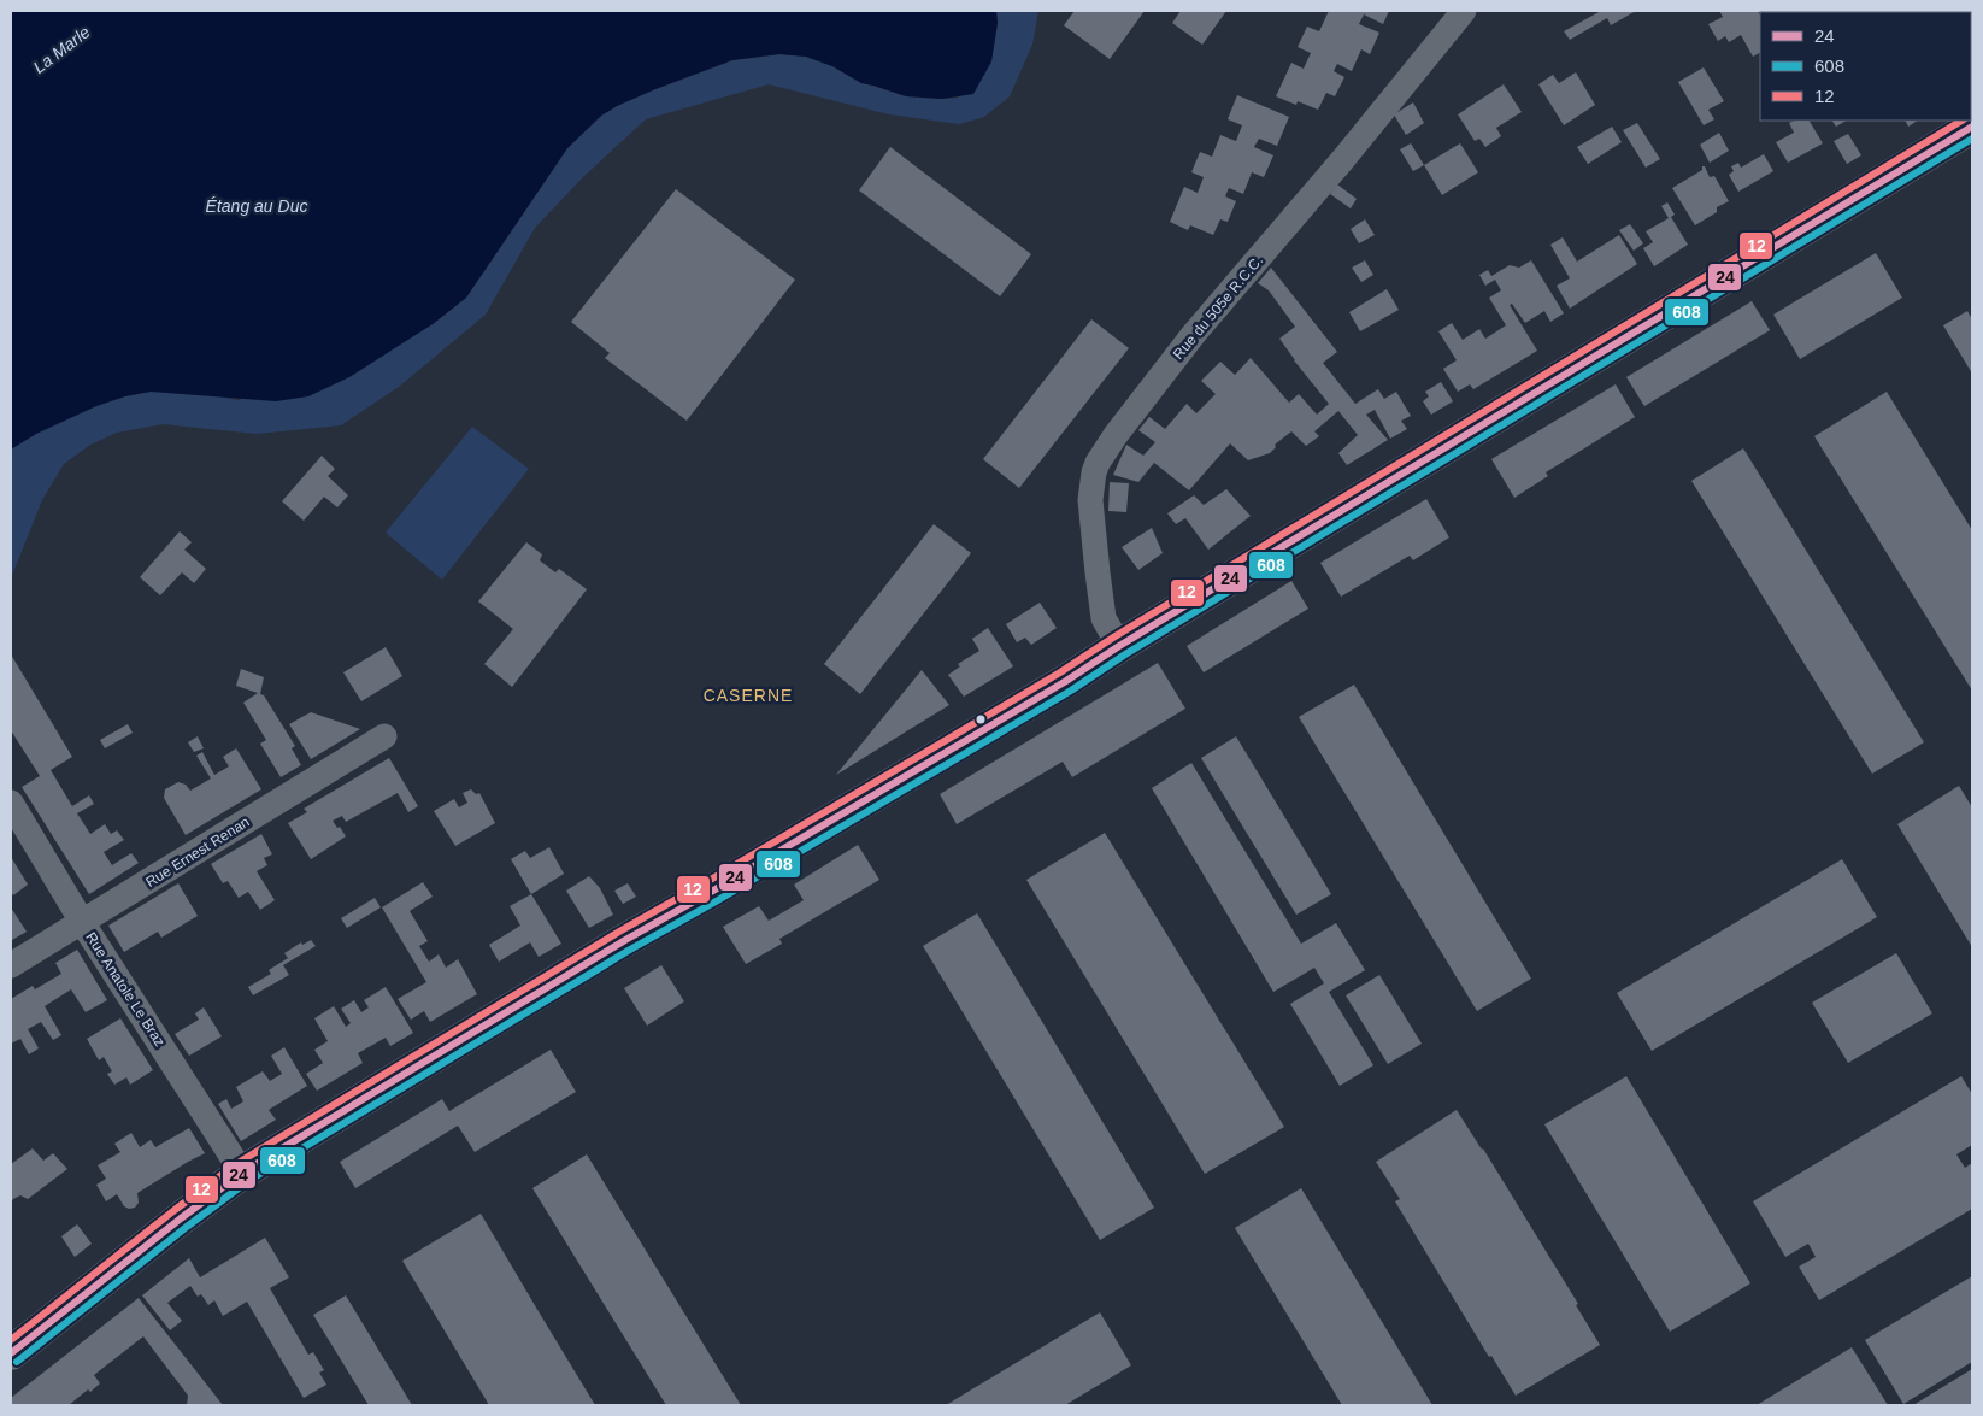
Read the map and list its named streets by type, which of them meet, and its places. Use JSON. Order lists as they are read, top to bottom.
{
  "streets": {
    "street": ["Rue du 505e R.C.C.", "Rue Ernest Renan", "Rue Anatole Le Braz"]
  },
  "crossings": [
    ["Rue Ernest Renan", "Rue Anatole Le Braz"]
  ],
  "districts": ["CASERNE"],
  "water": ["La Marle", "Étang au Duc"],
  "lines": ["transit line 12", "transit line 24", "transit line 608"],
  "legend": ["24", "608", "12"]
}
